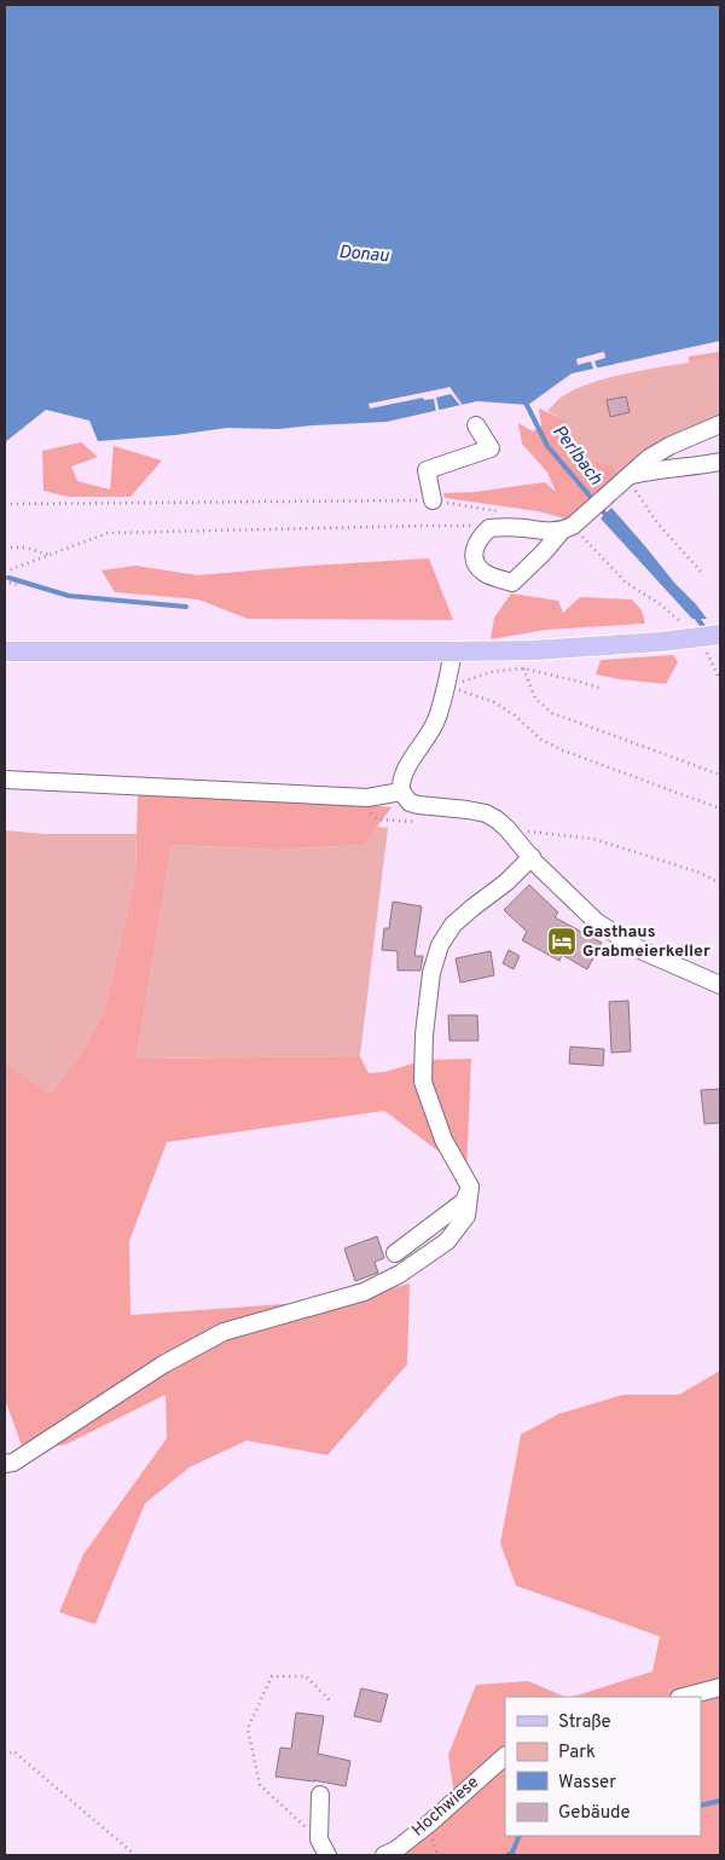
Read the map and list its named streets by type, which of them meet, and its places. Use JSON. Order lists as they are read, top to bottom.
{
  "streets": {
    "street": ["Hochwiese"]
  },
  "water": ["Donau", "Perlbach"],
  "places": {
    "hotel": ["Gasthaus Grabmeierkeller"]
  },
  "legend": [
    "Straße",
    "Park",
    "Wasser",
    "Gebäude"
  ]
}
